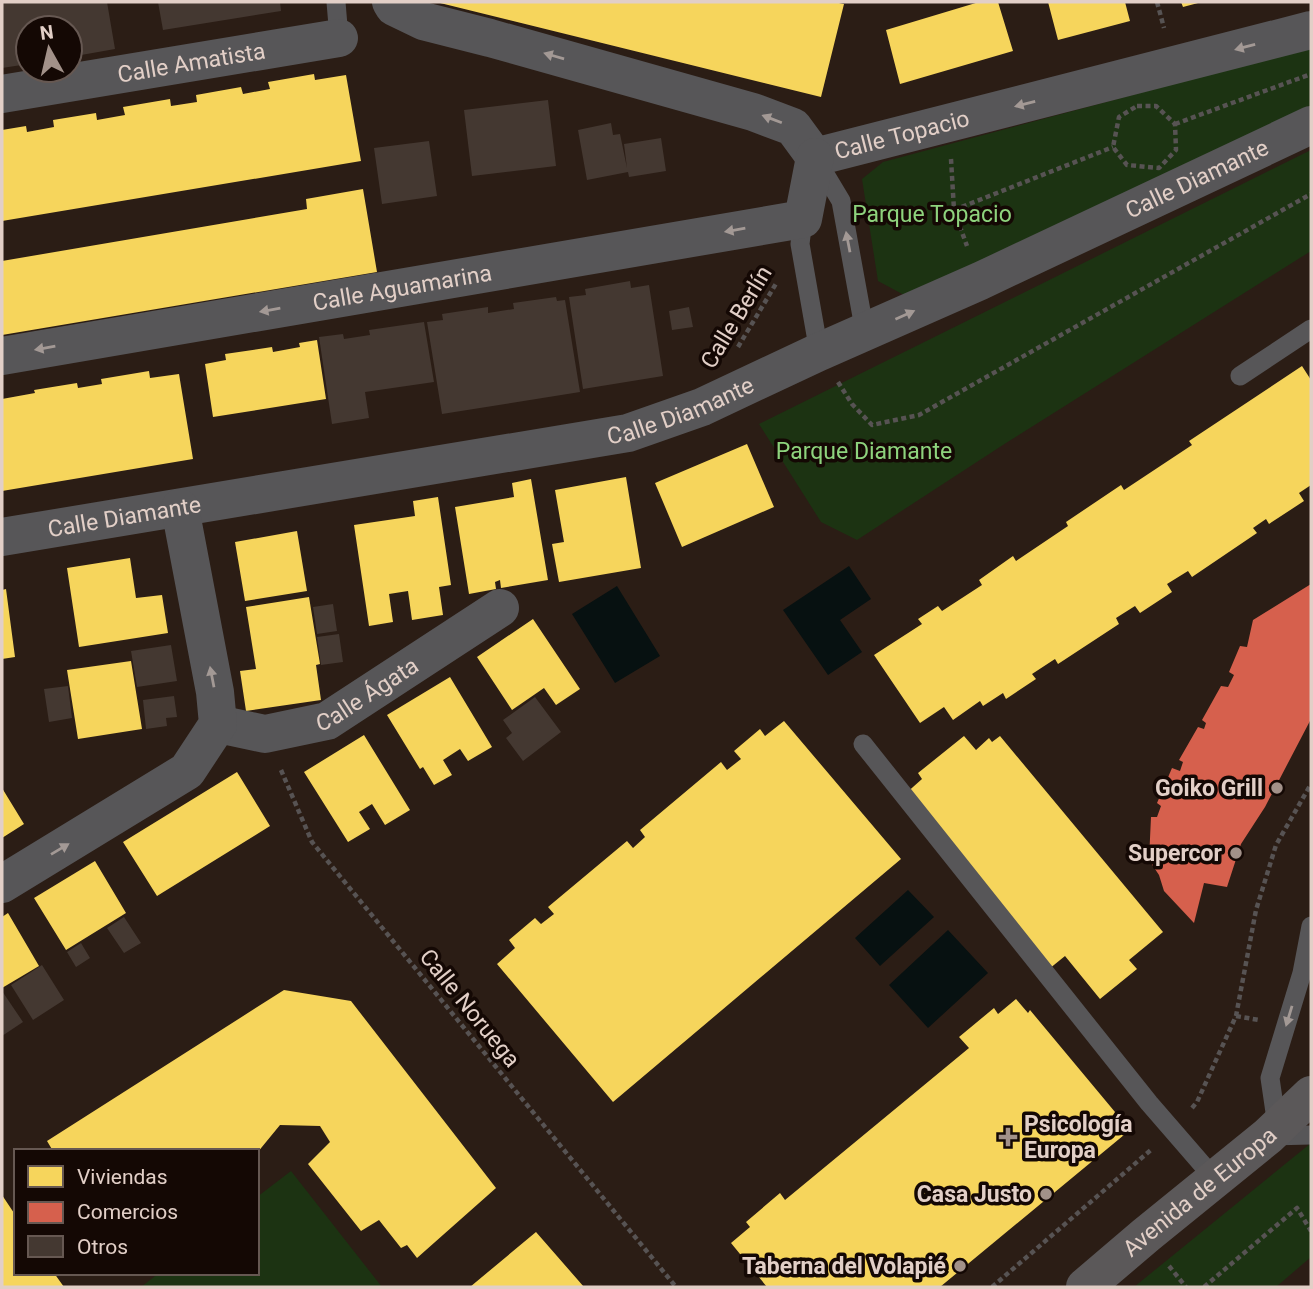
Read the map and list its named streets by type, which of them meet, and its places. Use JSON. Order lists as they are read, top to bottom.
{
  "streets": {
    "street": [
      "Calle Amatista",
      "Calle Topacio",
      "Calle Diamante",
      "Calle Aguamarina",
      "Calle Ágata",
      "Avenida de Europa"
    ],
    "path": ["Calle Berlín", "Calle Noruega"]
  },
  "crossings": [
    ["Calle Aguamarina", "Calle Berlín"],
    ["Calle Ágata", "Calle Noruega"]
  ],
  "one_way": ["Calle Topacio", "Calle Aguamarina"],
  "parks": ["Parque Topacio", "Parque Diamante"],
  "places": {
    "other": [
      "Goiko Grill",
      "Supercor",
      "Casa Justo",
      "Taberna del Volapié"
    ],
    "health": ["Psicología Europa"]
  },
  "legend": ["Viviendas", "Comercios", "Otros"],
  "north": "top"
}
